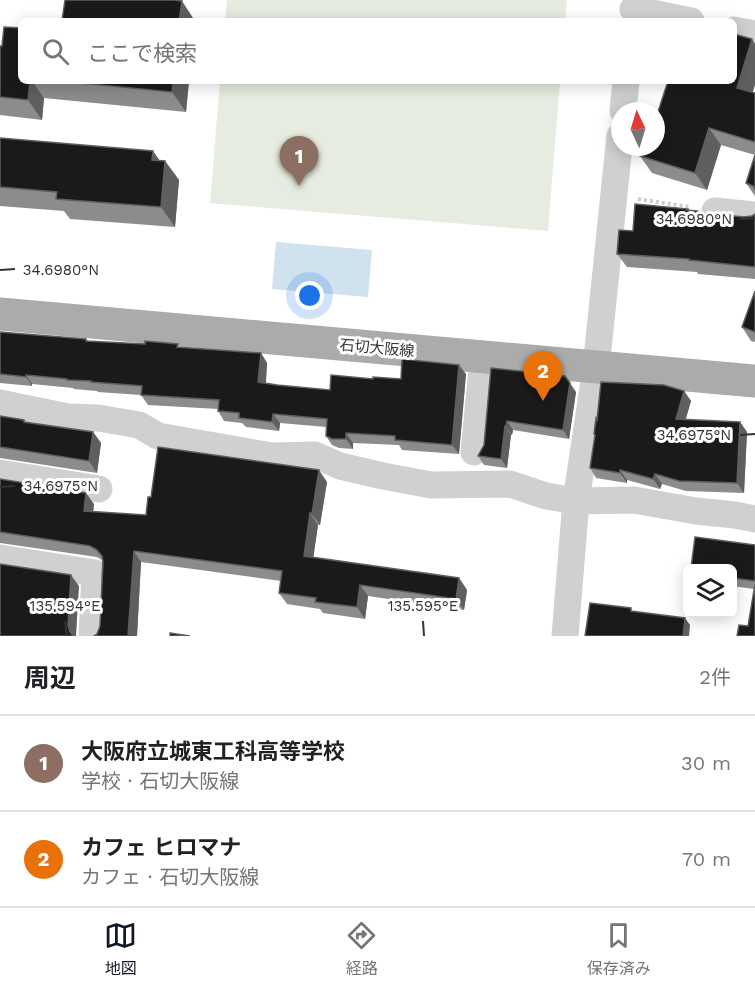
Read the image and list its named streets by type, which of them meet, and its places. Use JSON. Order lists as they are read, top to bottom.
{
  "streets": {
    "main road": ["石切大阪線"]
  },
  "north": "top",
  "page": {
    "search": "ここで検索",
    "pins": ["1", "2"],
    "heading": ["周辺", "2件"],
    "list": [
      {
        "mark": "1",
        "name": "大阪府立城東工科高等学校",
        "note": "学校 · 石切大阪線",
        "value": "30 m"
      },
      {
        "mark": "2",
        "name": "カフェ ヒロマナ",
        "note": "カフェ · 石切大阪線",
        "value": "70 m"
      }
    ],
    "nav": ["地図", "経路", "保存済み"]
  },
  "coordinates": [
    "34.6980°N",
    "34.6975°N",
    "135.594°E",
    "135.595°E"
  ]
}
